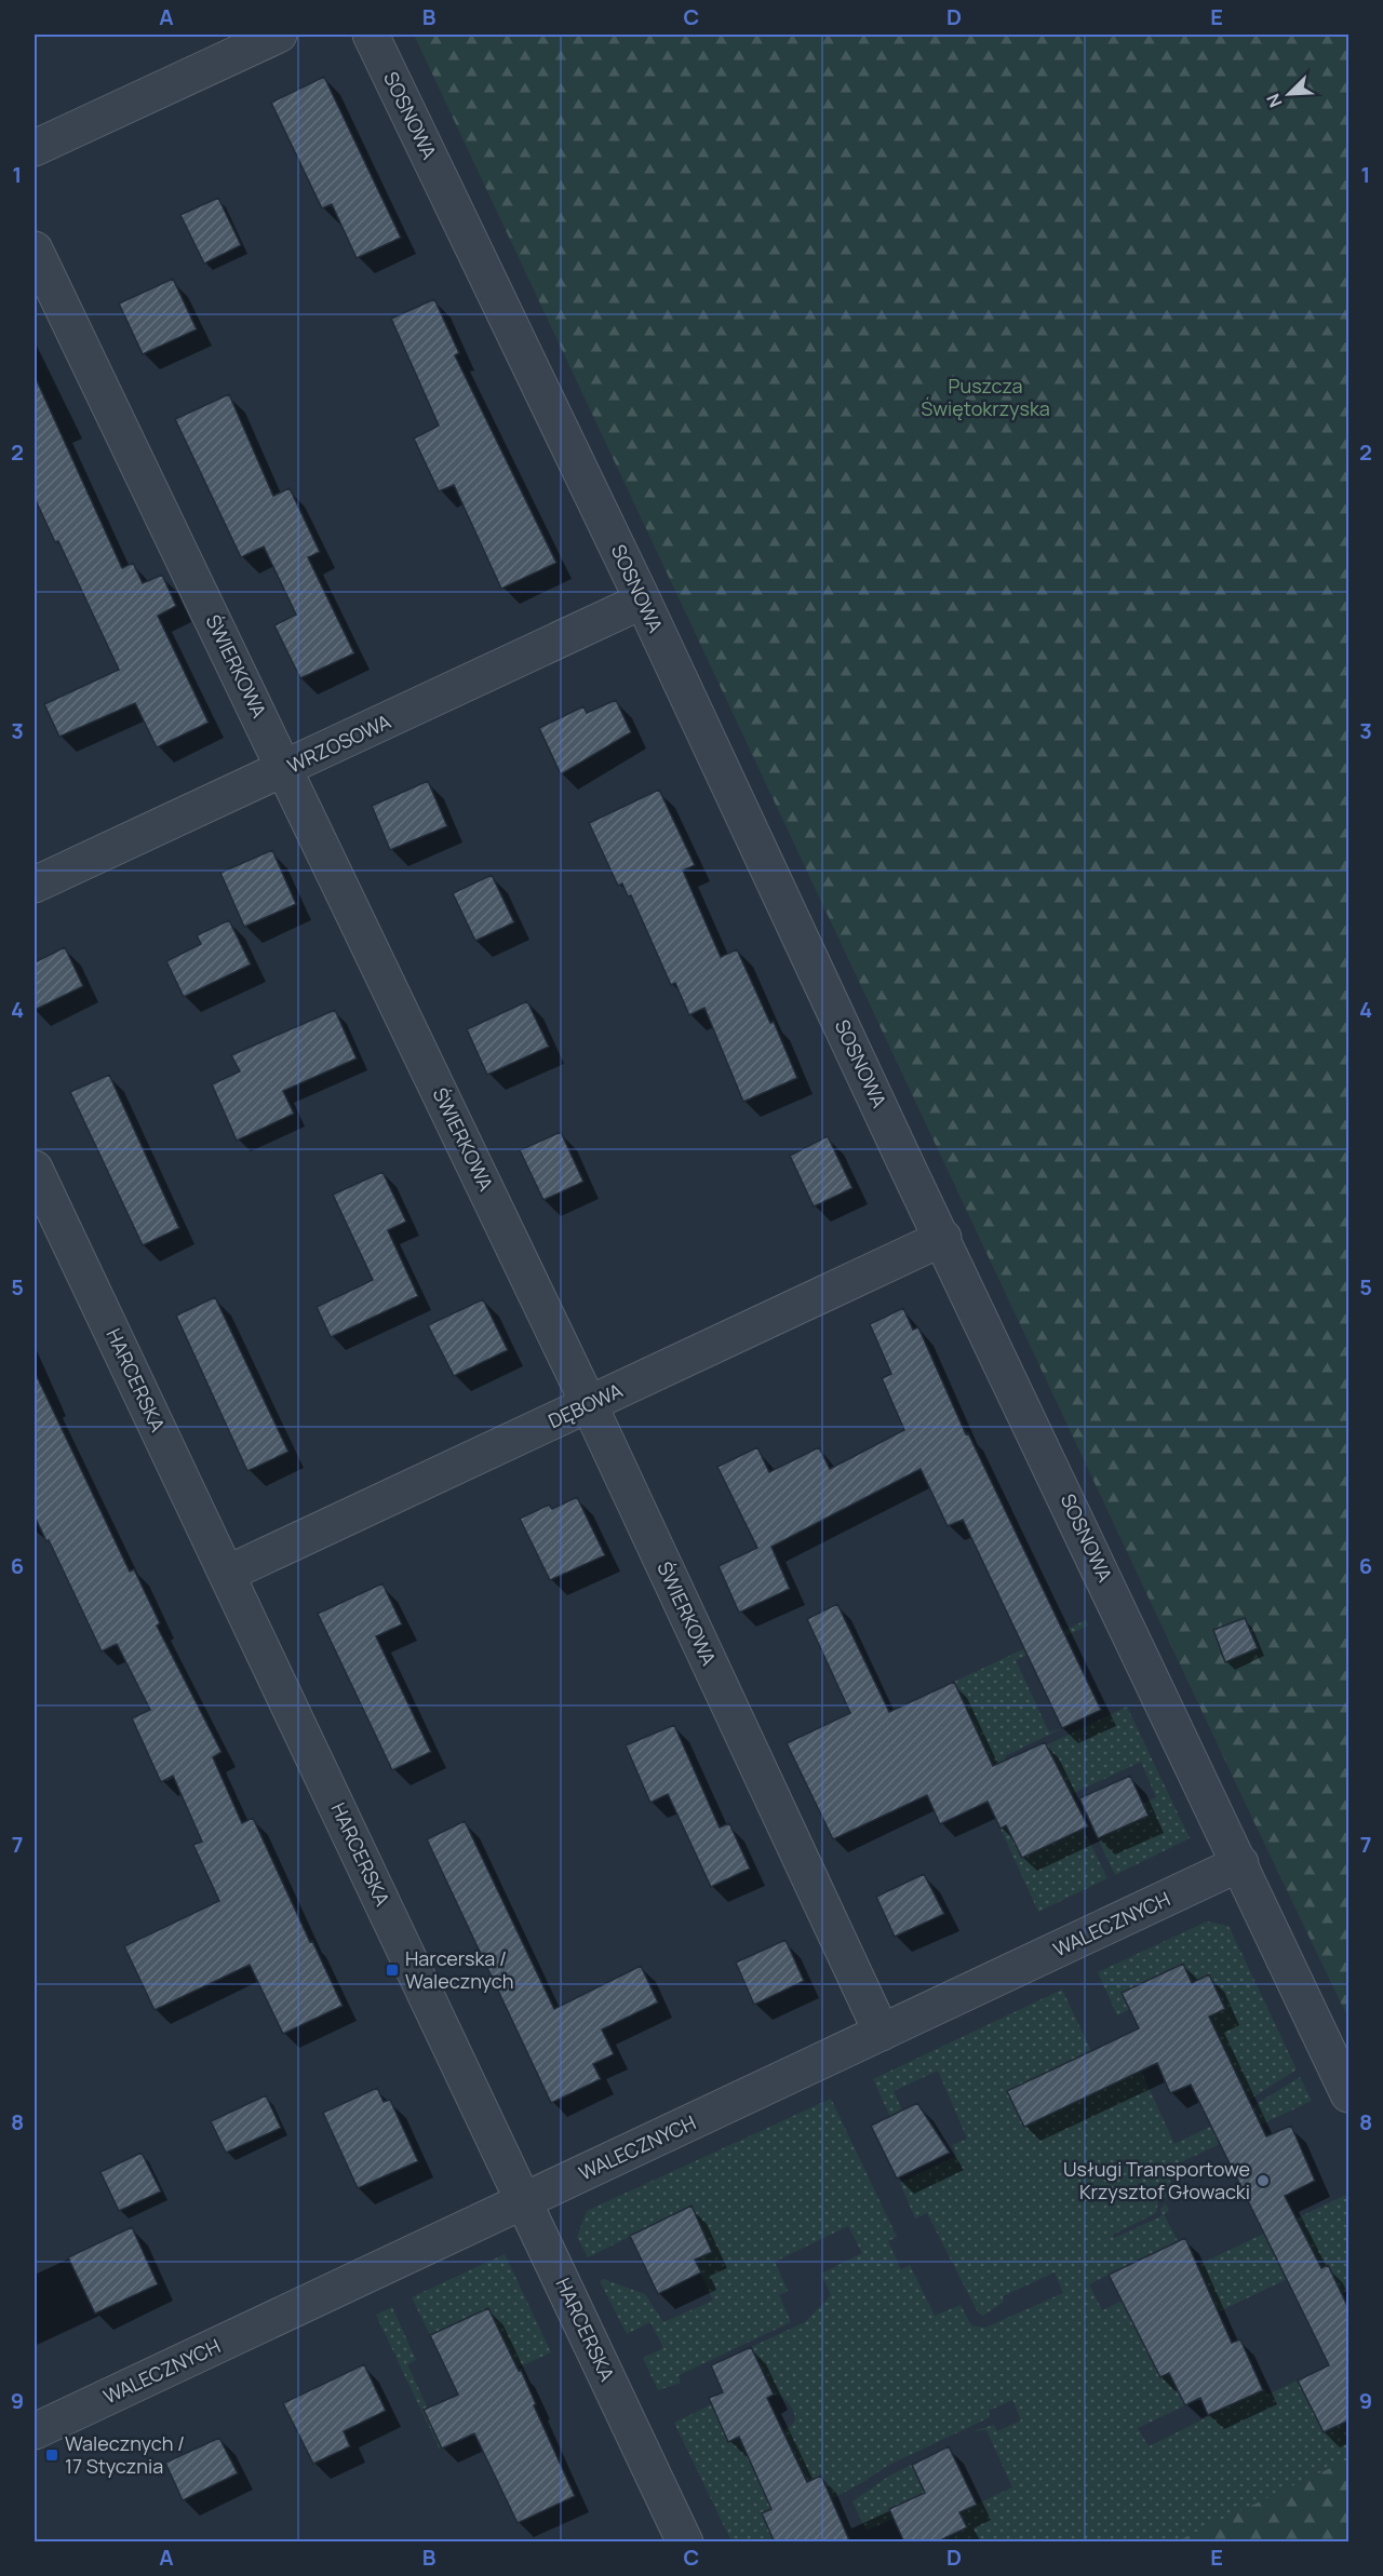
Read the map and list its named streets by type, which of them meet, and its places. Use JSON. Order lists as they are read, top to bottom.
{
  "streets": {
    "street": [
      "SOSNOWA",
      "ŚWIERKOWA",
      "WRZOSOWA",
      "HARCERSKA",
      "DĘBOWA",
      "WALECZNYCH"
    ]
  },
  "crossings": [
    ["SOSNOWA", "WRZOSOWA"],
    ["SOSNOWA", "DĘBOWA"],
    ["SOSNOWA", "WALECZNYCH"],
    ["ŚWIERKOWA", "WRZOSOWA"],
    ["ŚWIERKOWA", "DĘBOWA"],
    ["ŚWIERKOWA", "WALECZNYCH"],
    ["HARCERSKA", "DĘBOWA"],
    ["HARCERSKA", "WALECZNYCH"]
  ],
  "parks": ["Puszcza Świętokrzyska"],
  "places": {
    "transit": ["Harcerska / Walecznych", "Walecznych / 17 Stycznia"],
    "other": ["Usługi Transportowe Krzysztof Głowacki"]
  },
  "north": "bottom left",
  "grid": {
    "columns": [
      "A",
      "B",
      "C",
      "D",
      "E"
    ],
    "rows": [
      "1",
      "2",
      "3",
      "4",
      "5",
      "6",
      "7",
      "8",
      "9"
    ]
  }
}
